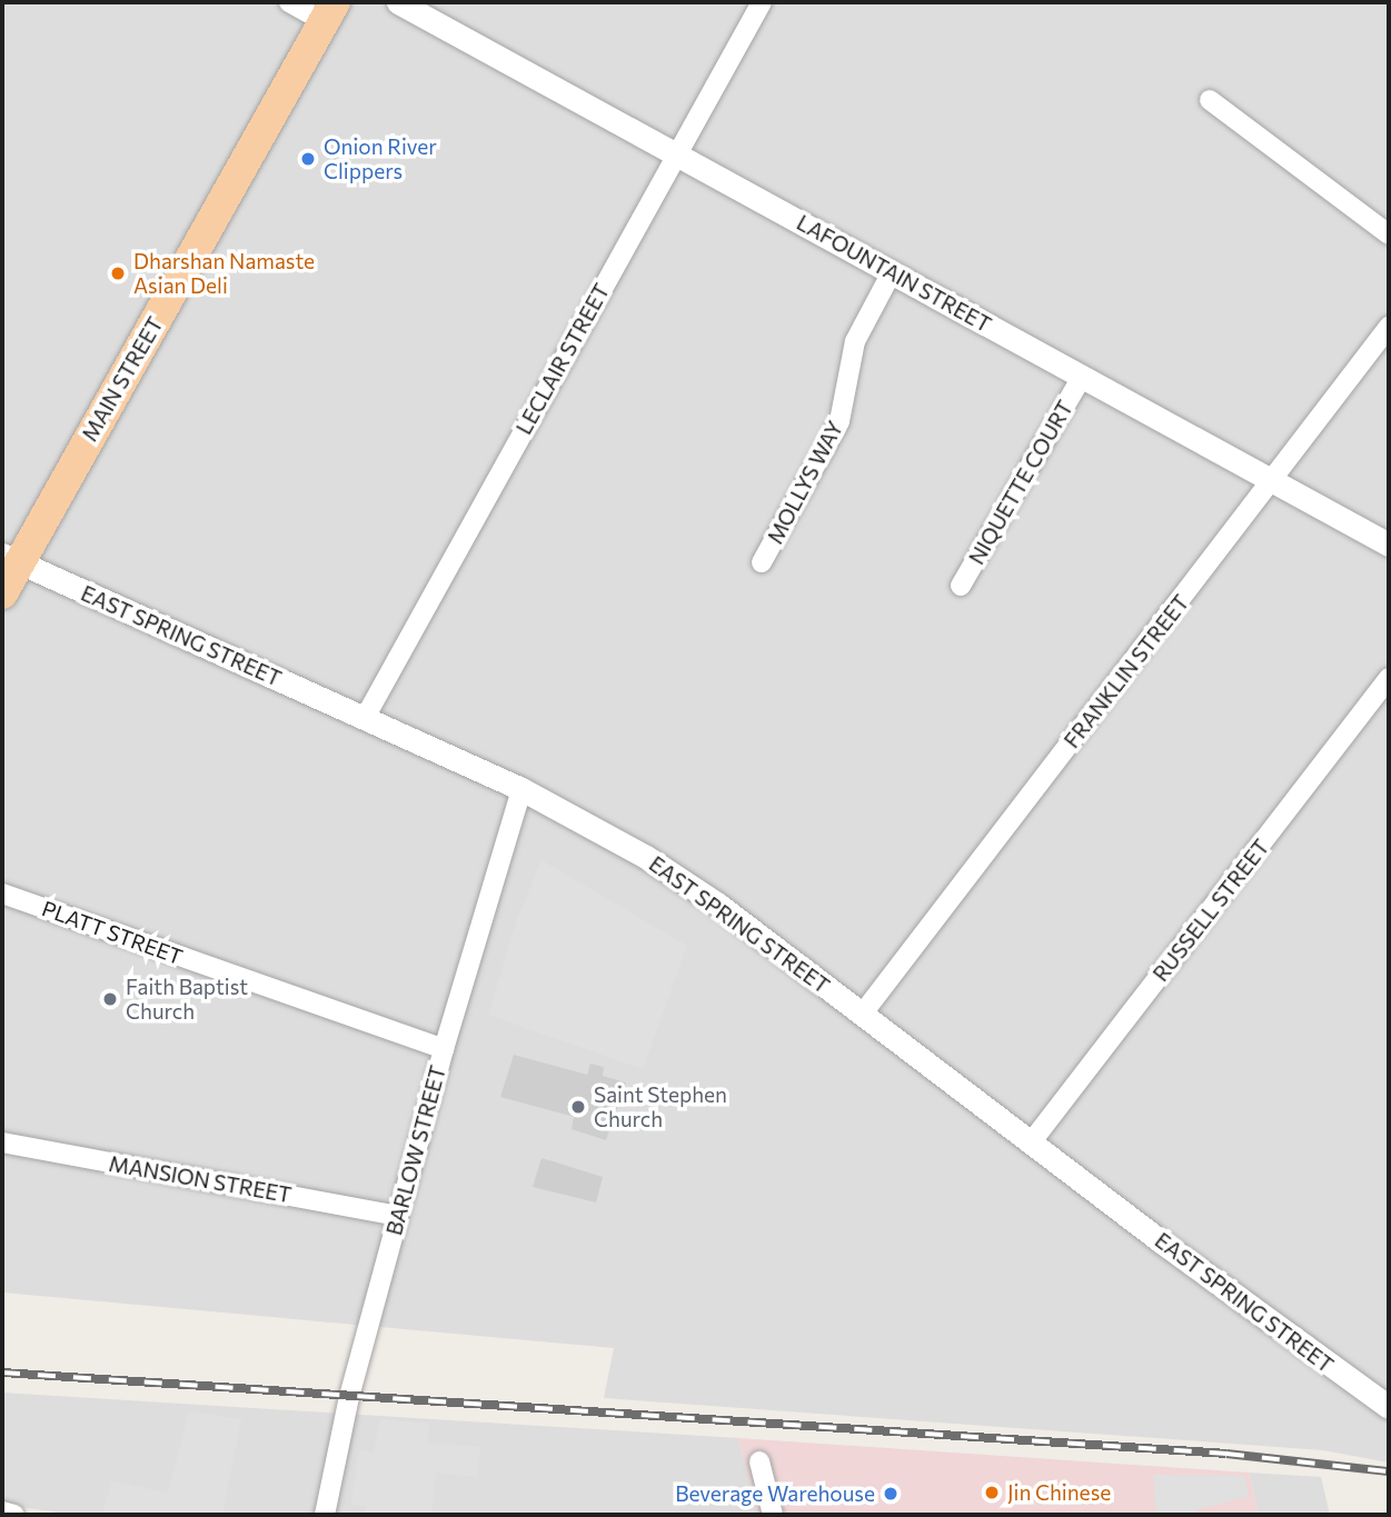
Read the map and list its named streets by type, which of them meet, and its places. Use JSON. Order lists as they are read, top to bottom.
{
  "streets": {
    "main road": ["MAIN STREET"],
    "street": [
      "LAFOUNTAIN STREET",
      "LECLAIR STREET",
      "MOLLYS WAY",
      "NIQUETTE COURT",
      "EAST SPRING STREET",
      "FRANKLIN STREET",
      "RUSSELL STREET",
      "PLATT STREET",
      "BARLOW STREET",
      "MANSION STREET"
    ]
  },
  "crossings": [
    ["LAFOUNTAIN STREET", "LECLAIR STREET"],
    ["LAFOUNTAIN STREET", "MOLLYS WAY"],
    ["LAFOUNTAIN STREET", "NIQUETTE COURT"],
    ["LAFOUNTAIN STREET", "FRANKLIN STREET"],
    ["LECLAIR STREET", "EAST SPRING STREET"],
    ["MAIN STREET", "EAST SPRING STREET"],
    ["EAST SPRING STREET", "FRANKLIN STREET"],
    ["EAST SPRING STREET", "RUSSELL STREET"],
    ["EAST SPRING STREET", "BARLOW STREET"],
    ["PLATT STREET", "BARLOW STREET"],
    ["BARLOW STREET", "MANSION STREET"]
  ],
  "places": [
    "Onion River Clippers",
    "Dharshan Namaste Asian Deli",
    "Faith Baptist Church",
    "Saint Stephen Church",
    "Jin Chinese",
    "Beverage Warehouse"
  ]
}
